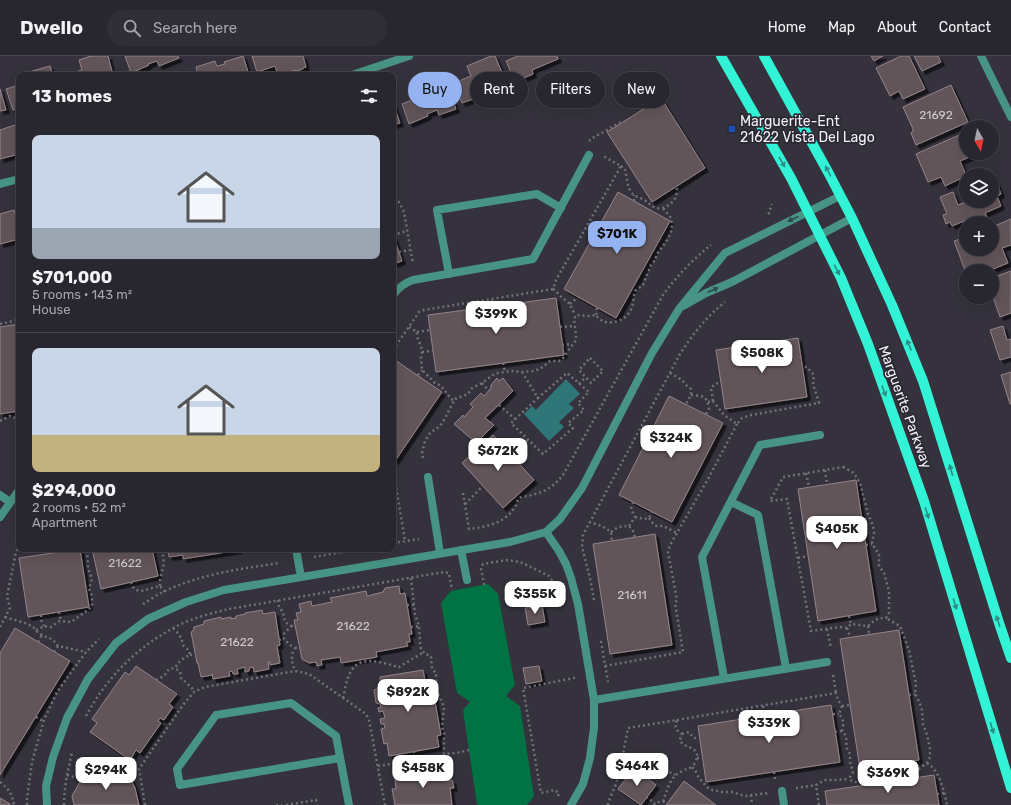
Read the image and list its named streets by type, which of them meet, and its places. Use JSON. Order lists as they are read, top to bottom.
{
  "streets": {
    "main road": ["Marguerite Parkway"]
  },
  "places": {
    "transit": ["Marguerite-Ent 21622 Vista Del Lago"]
  },
  "house_numbers": [
    "21692",
    "21622",
    "21611",
    "21622",
    "21622"
  ],
  "north": "bottom",
  "page": {
    "header": "Dwello",
    "search": "Search here",
    "nav": [
      "Home",
      "Map",
      "About",
      "Contact"
    ],
    "chip": [
      "Buy",
      "Rent",
      "Filters",
      "New"
    ],
    "heading": "13 homes",
    "map_buttons": ["+", "−"],
    "list": [
      {
        "name": "$701,000",
        "note": "5 rooms · 143 m² · House"
      },
      {
        "name": "$294,000",
        "note": "2 rooms · 52 m² · Apartment"
      }
    ],
    "price": [
      "$701K",
      "$399K",
      "$508K",
      "$324K",
      "$672K",
      "$405K",
      "$355K",
      "$892K",
      "$339K",
      "$464K",
      "$458K",
      "$294K",
      "$369K"
    ]
  }
}
